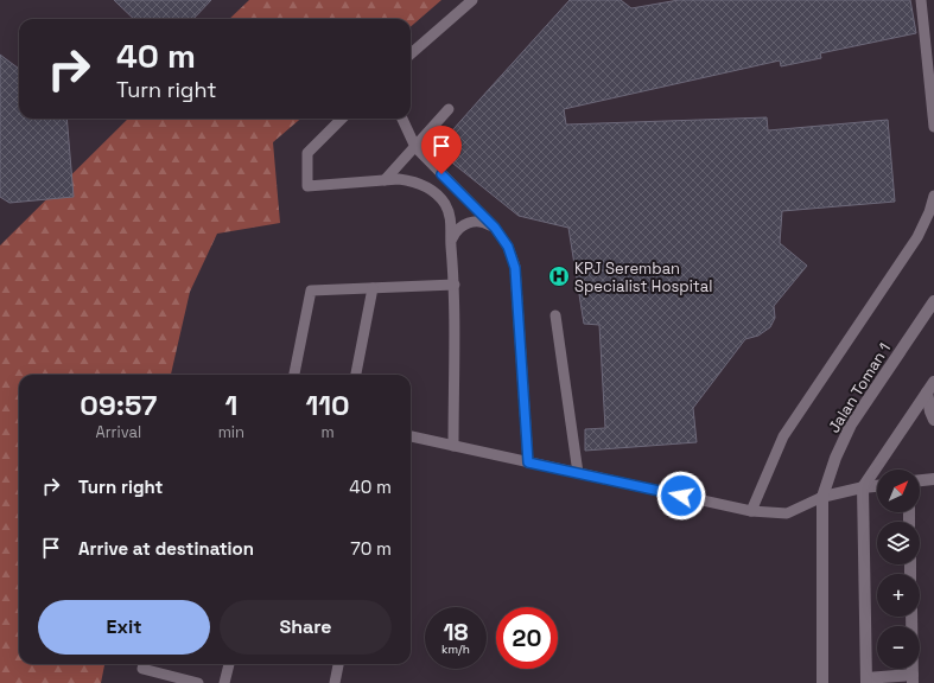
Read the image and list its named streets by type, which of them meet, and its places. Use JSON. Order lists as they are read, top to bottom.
{
  "streets": {
    "street": ["Jalan Toman 1"]
  },
  "places": {
    "hospital": ["KPJ Seremban Specialist Hospital"]
  },
  "north": "top right",
  "page": {
    "turn": ["40 m", "Turn right"],
    "eta": [
      "09:57",
      "Arrival",
      "1",
      "min",
      "110",
      "m"
    ],
    "list": [
      {
        "name": "Turn right",
        "value": "40 m"
      },
      {
        "name": "Arrive at destination",
        "value": "70 m"
      }
    ],
    "map_buttons": ["+", "−"],
    "buttons": ["Exit", "Share"],
    "speed": "18 km/h",
    "limit": "20"
  }
}
